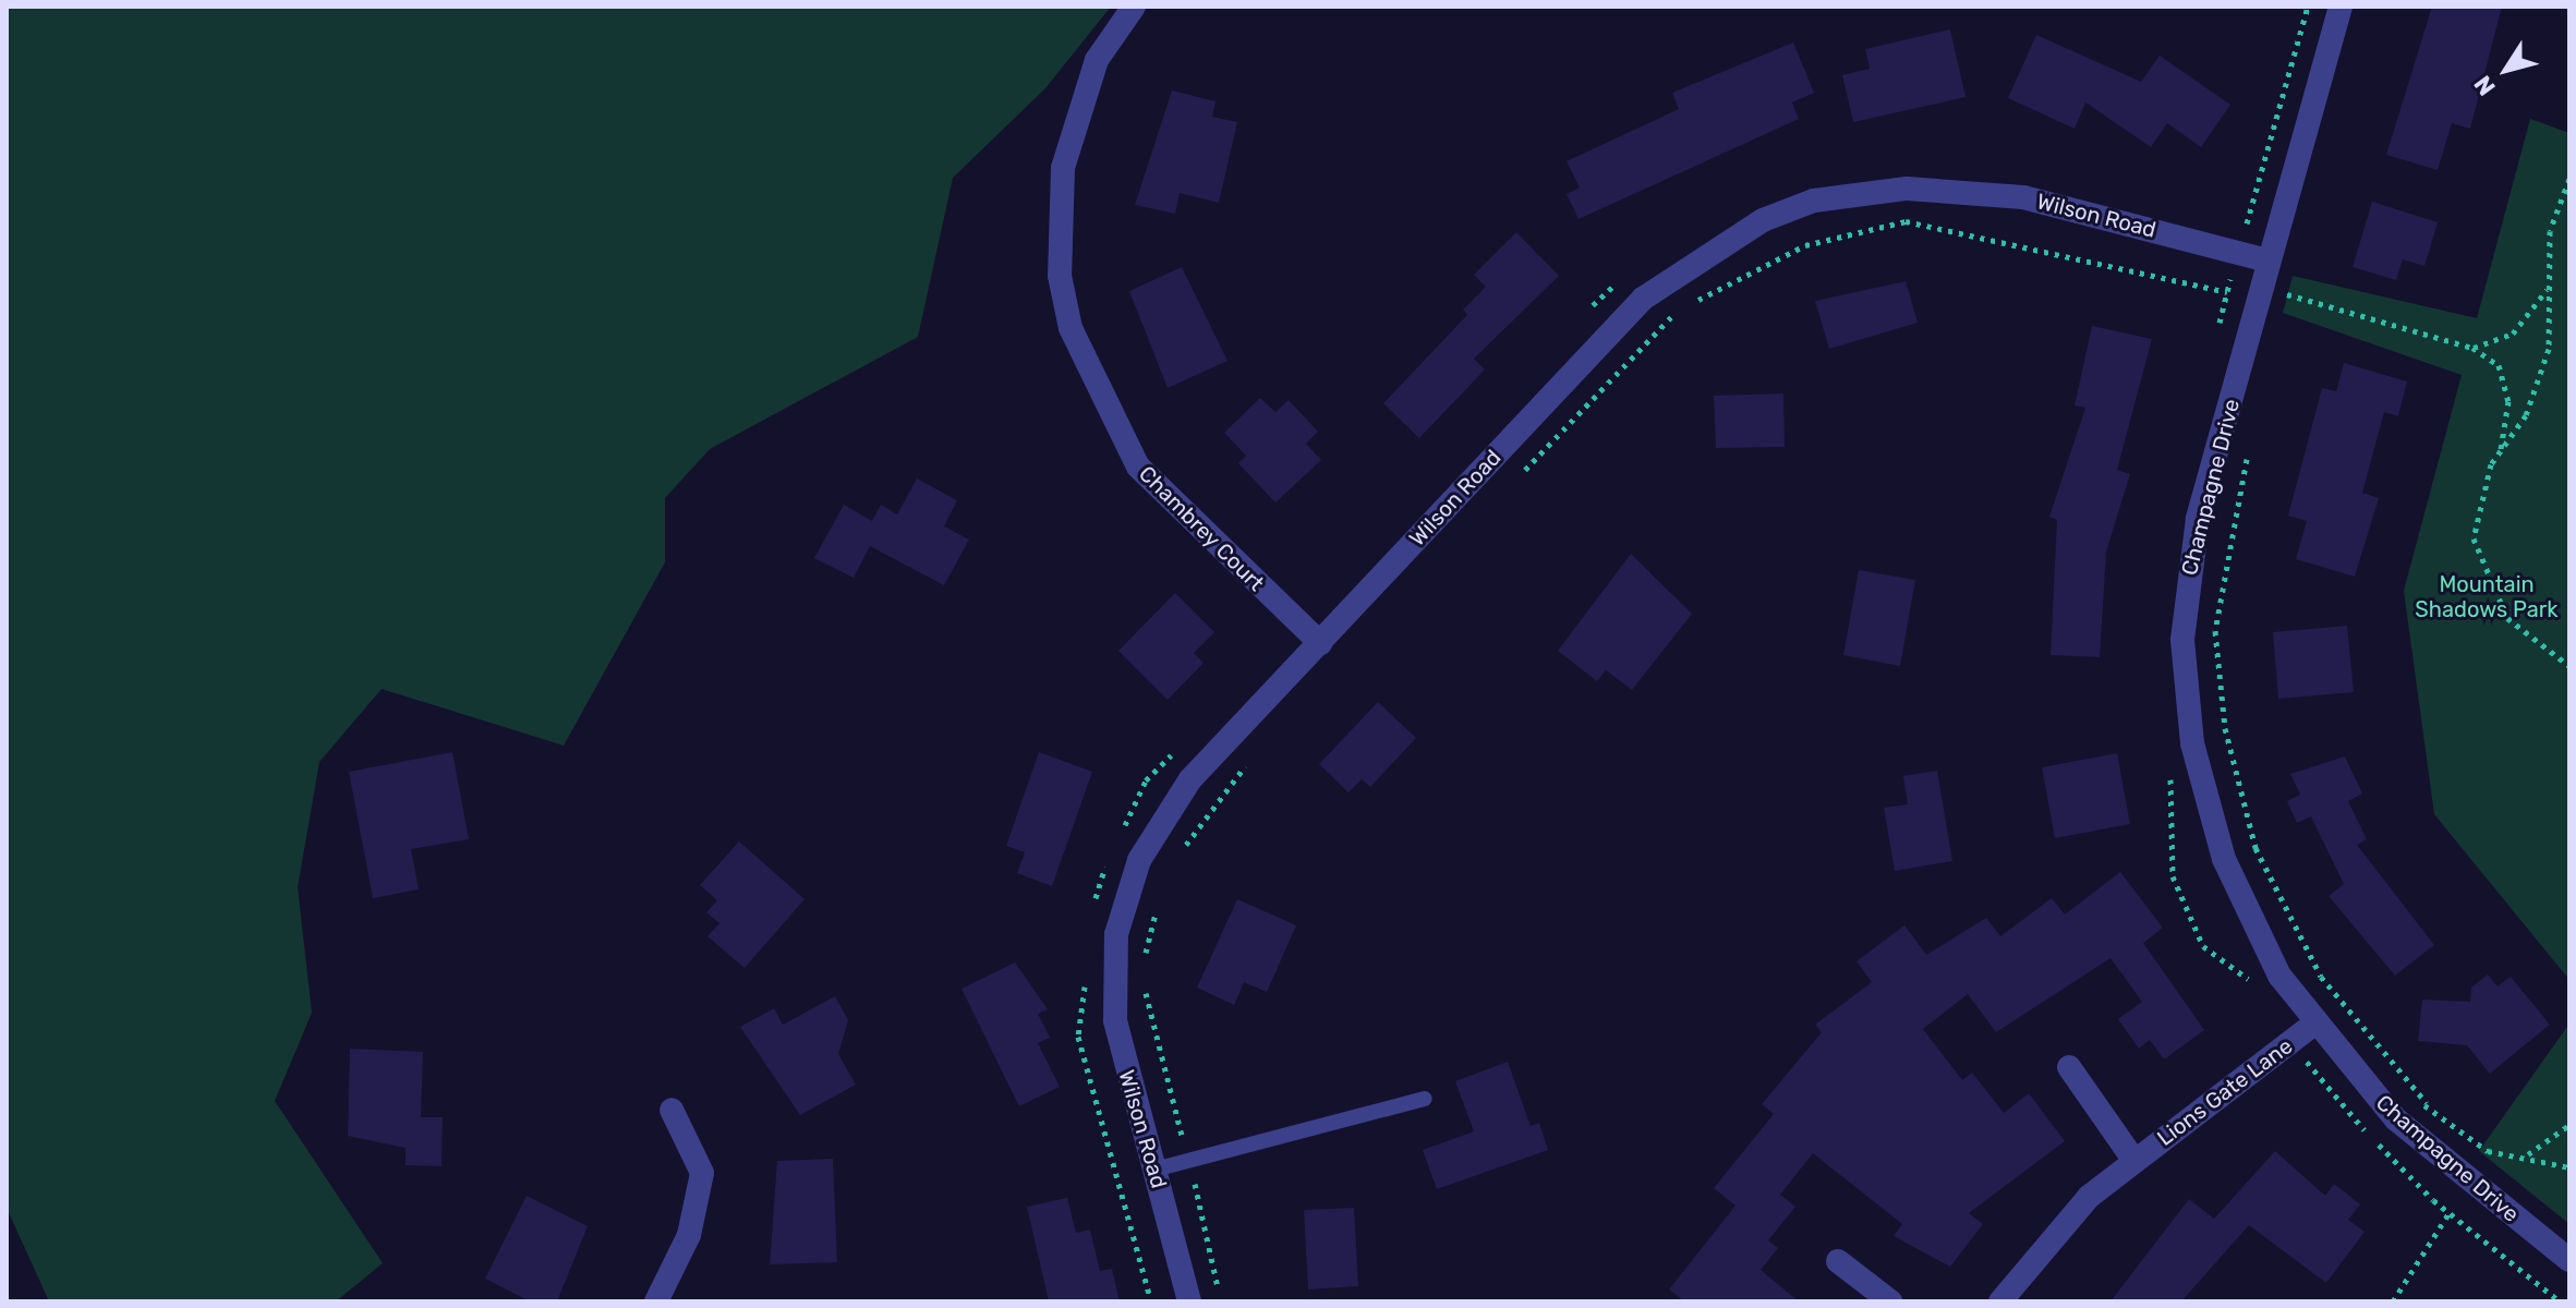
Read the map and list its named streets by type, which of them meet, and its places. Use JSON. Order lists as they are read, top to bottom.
{
  "streets": {
    "street": [
      "Wilson Road",
      "Champagne Drive",
      "Chambrey Court",
      "Lions Gate Lane"
    ]
  },
  "crossings": [
    ["Wilson Road", "Champagne Drive"],
    ["Wilson Road", "Chambrey Court"],
    ["Champagne Drive", "Lions Gate Lane"]
  ],
  "parks": ["Mountain Shadows Park"],
  "north": "bottom left"
}
